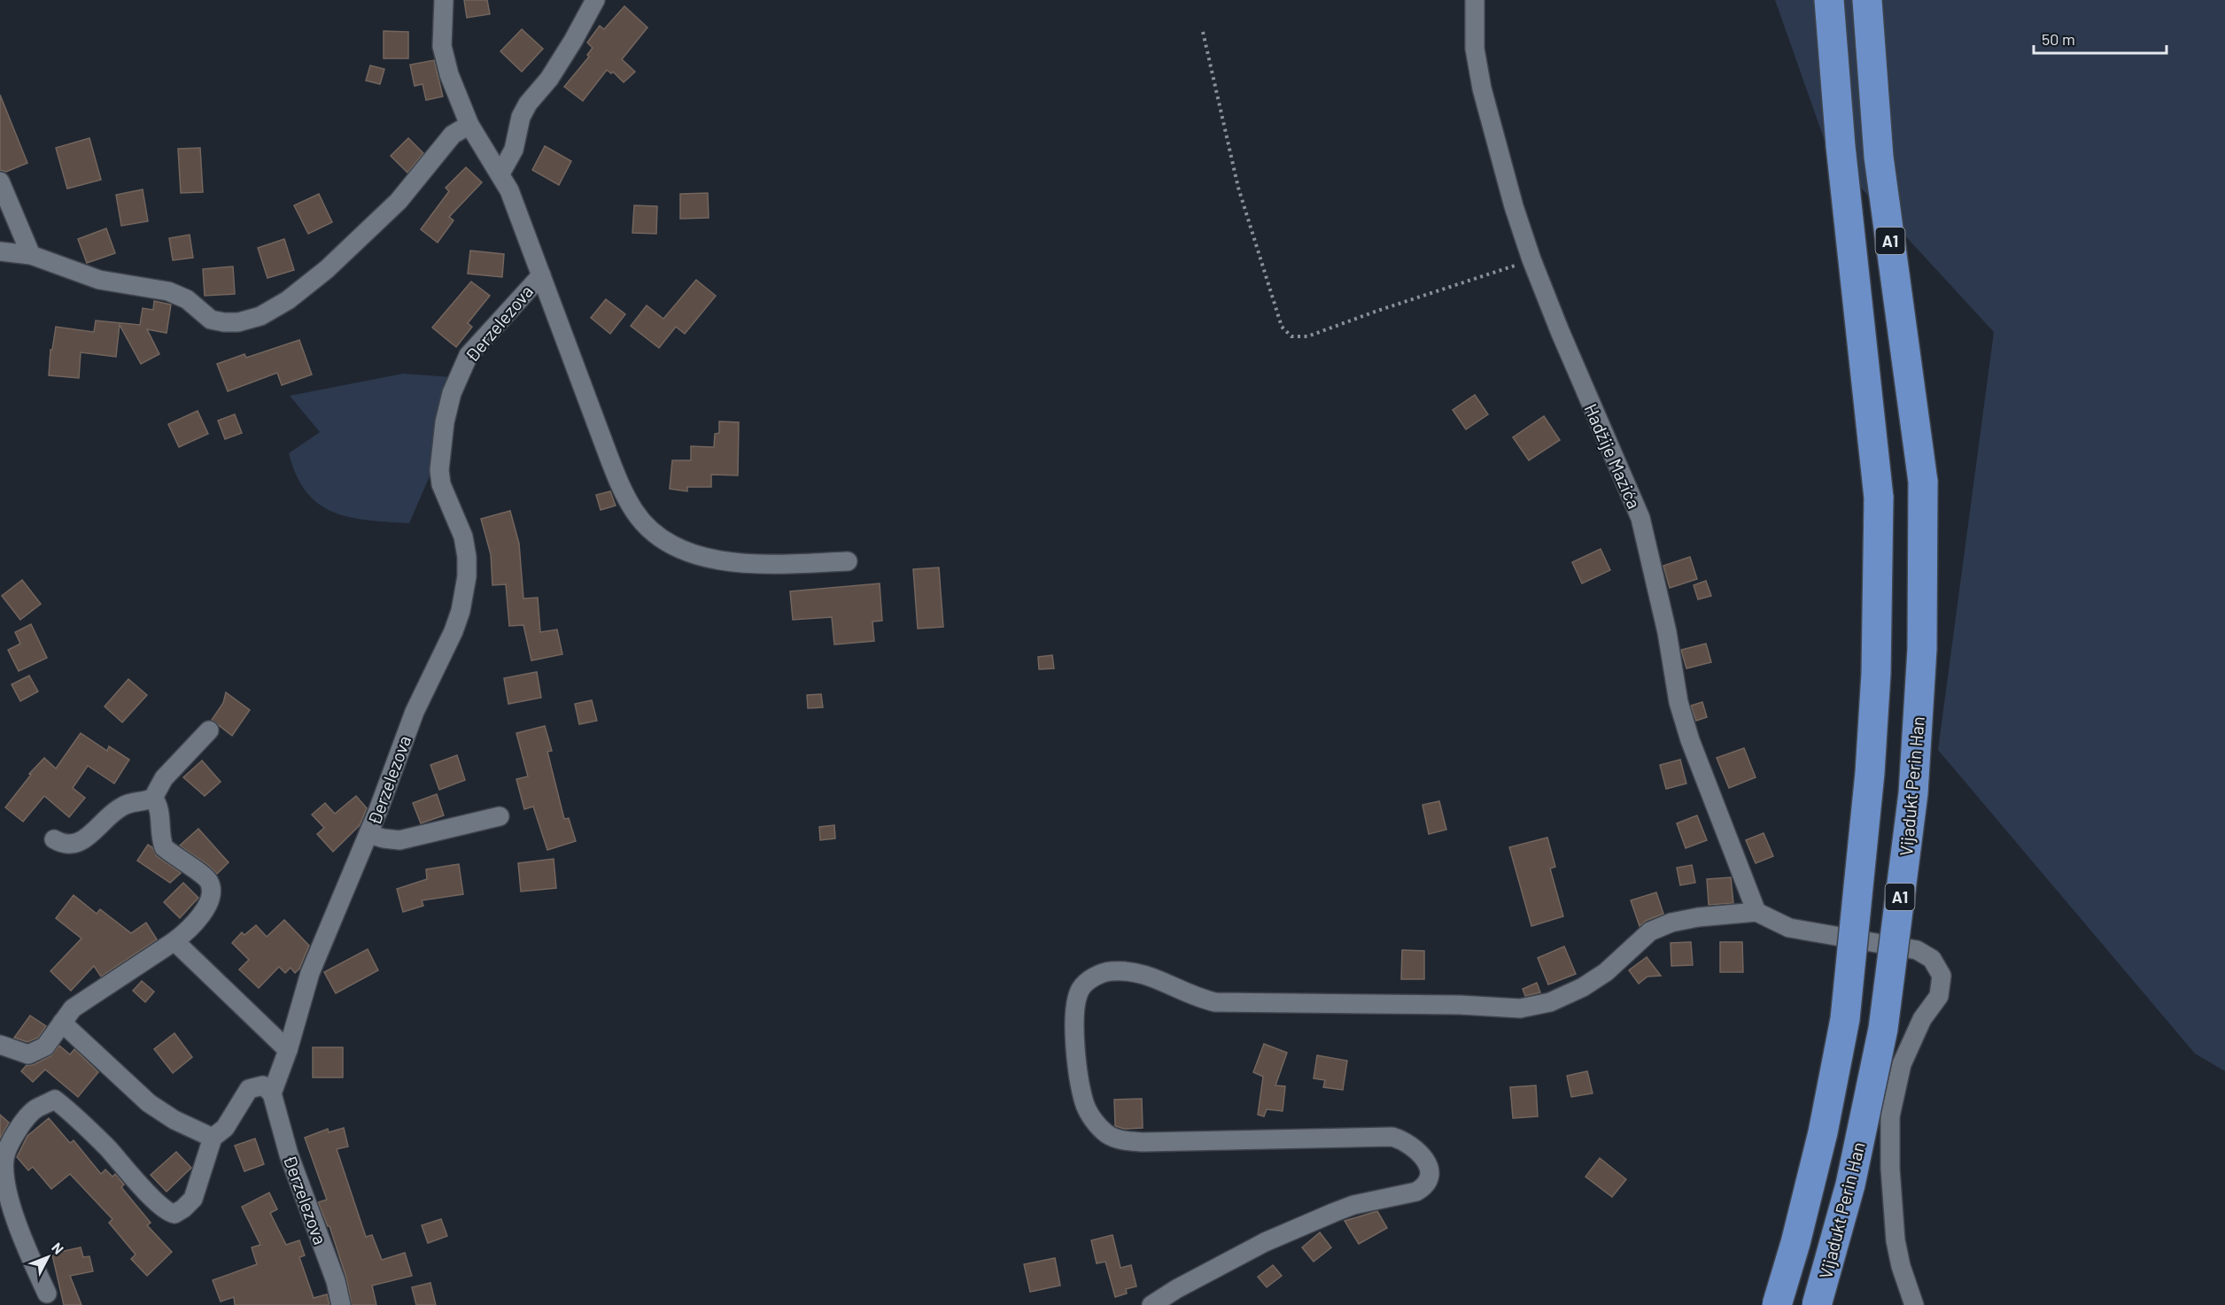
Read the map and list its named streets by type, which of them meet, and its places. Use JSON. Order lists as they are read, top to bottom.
{
  "streets": {
    "highway": ["A1", "Vijadukt Perin Han"],
    "street": ["Đerzelezova", "Hadžije Mazića"]
  },
  "scale_bar": "50 m",
  "north": "top right"
}
